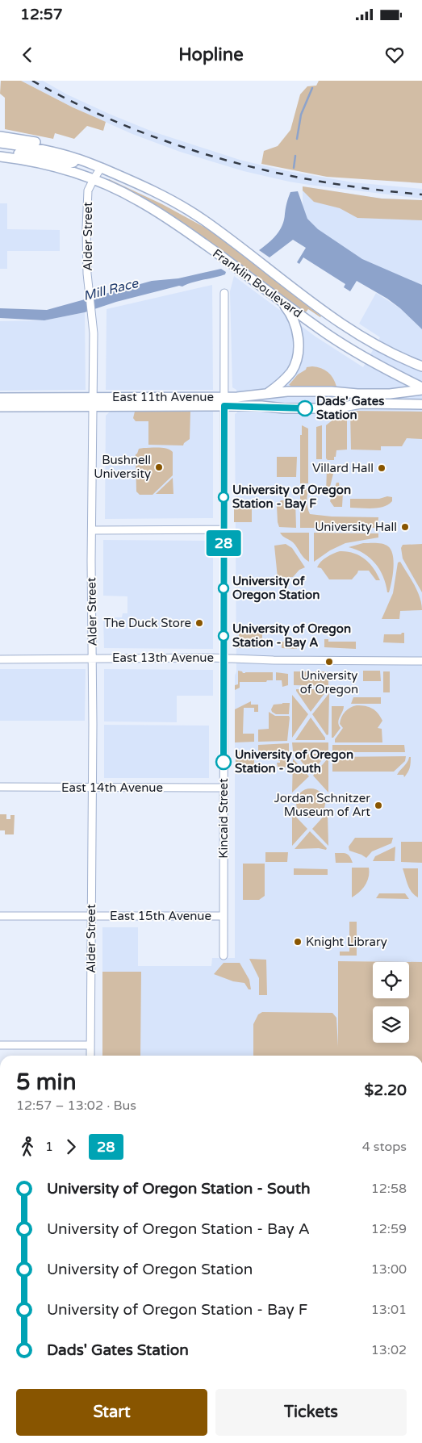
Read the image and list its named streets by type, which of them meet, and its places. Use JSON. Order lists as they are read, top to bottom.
{
  "streets": {
    "main road": ["Franklin Boulevard", "East 11th Avenue"],
    "street": [
      "Alder Street",
      "East 13th Avenue",
      "East 14th Avenue",
      "Kincaid Street",
      "East 15th Avenue"
    ]
  },
  "crossings": [
    ["Alder Street", "Franklin Boulevard"],
    ["Alder Street", "East 11th Avenue"],
    ["Alder Street", "East 13th Avenue"],
    ["Alder Street", "East 14th Avenue"],
    ["Alder Street", "East 15th Avenue"],
    ["Franklin Boulevard", "East 11th Avenue"],
    ["East 11th Avenue", "Kincaid Street"],
    ["East 13th Avenue", "Kincaid Street"],
    ["East 14th Avenue", "Kincaid Street"],
    ["Kincaid Street", "East 15th Avenue"]
  ],
  "water": ["Mill Race"],
  "places": [
    "Dads' Gates Station",
    "Bushnell University",
    "Villard Hall",
    "University of Oregon Station - Bay F",
    "University Hall",
    "University of Oregon Station",
    "The Duck Store",
    "University of Oregon Station - Bay A",
    "University of Oregon",
    "University of Oregon Station - South",
    "Jordan Schnitzer Museum of Art",
    "Knight Library"
  ],
  "lines": ["bus line 28"],
  "page": {
    "status": "12:57",
    "header": "Hopline",
    "on_map": "28",
    "heading": ["5 min", "12:57 – 13:02 · Bus", "$2.20"],
    "legs": ["1", "28", "4 stops"],
    "list": [
      {
        "name": "University of Oregon Station - South",
        "value": "12:58"
      },
      {
        "name": "University of Oregon Station - Bay A",
        "value": "12:59"
      },
      {
        "name": "University of Oregon Station",
        "value": "13:00"
      },
      {
        "name": "University of Oregon Station - Bay F",
        "value": "13:01"
      },
      {
        "name": "Dads' Gates Station",
        "value": "13:02"
      }
    ],
    "buttons": ["Start", "Tickets"]
  }
}
